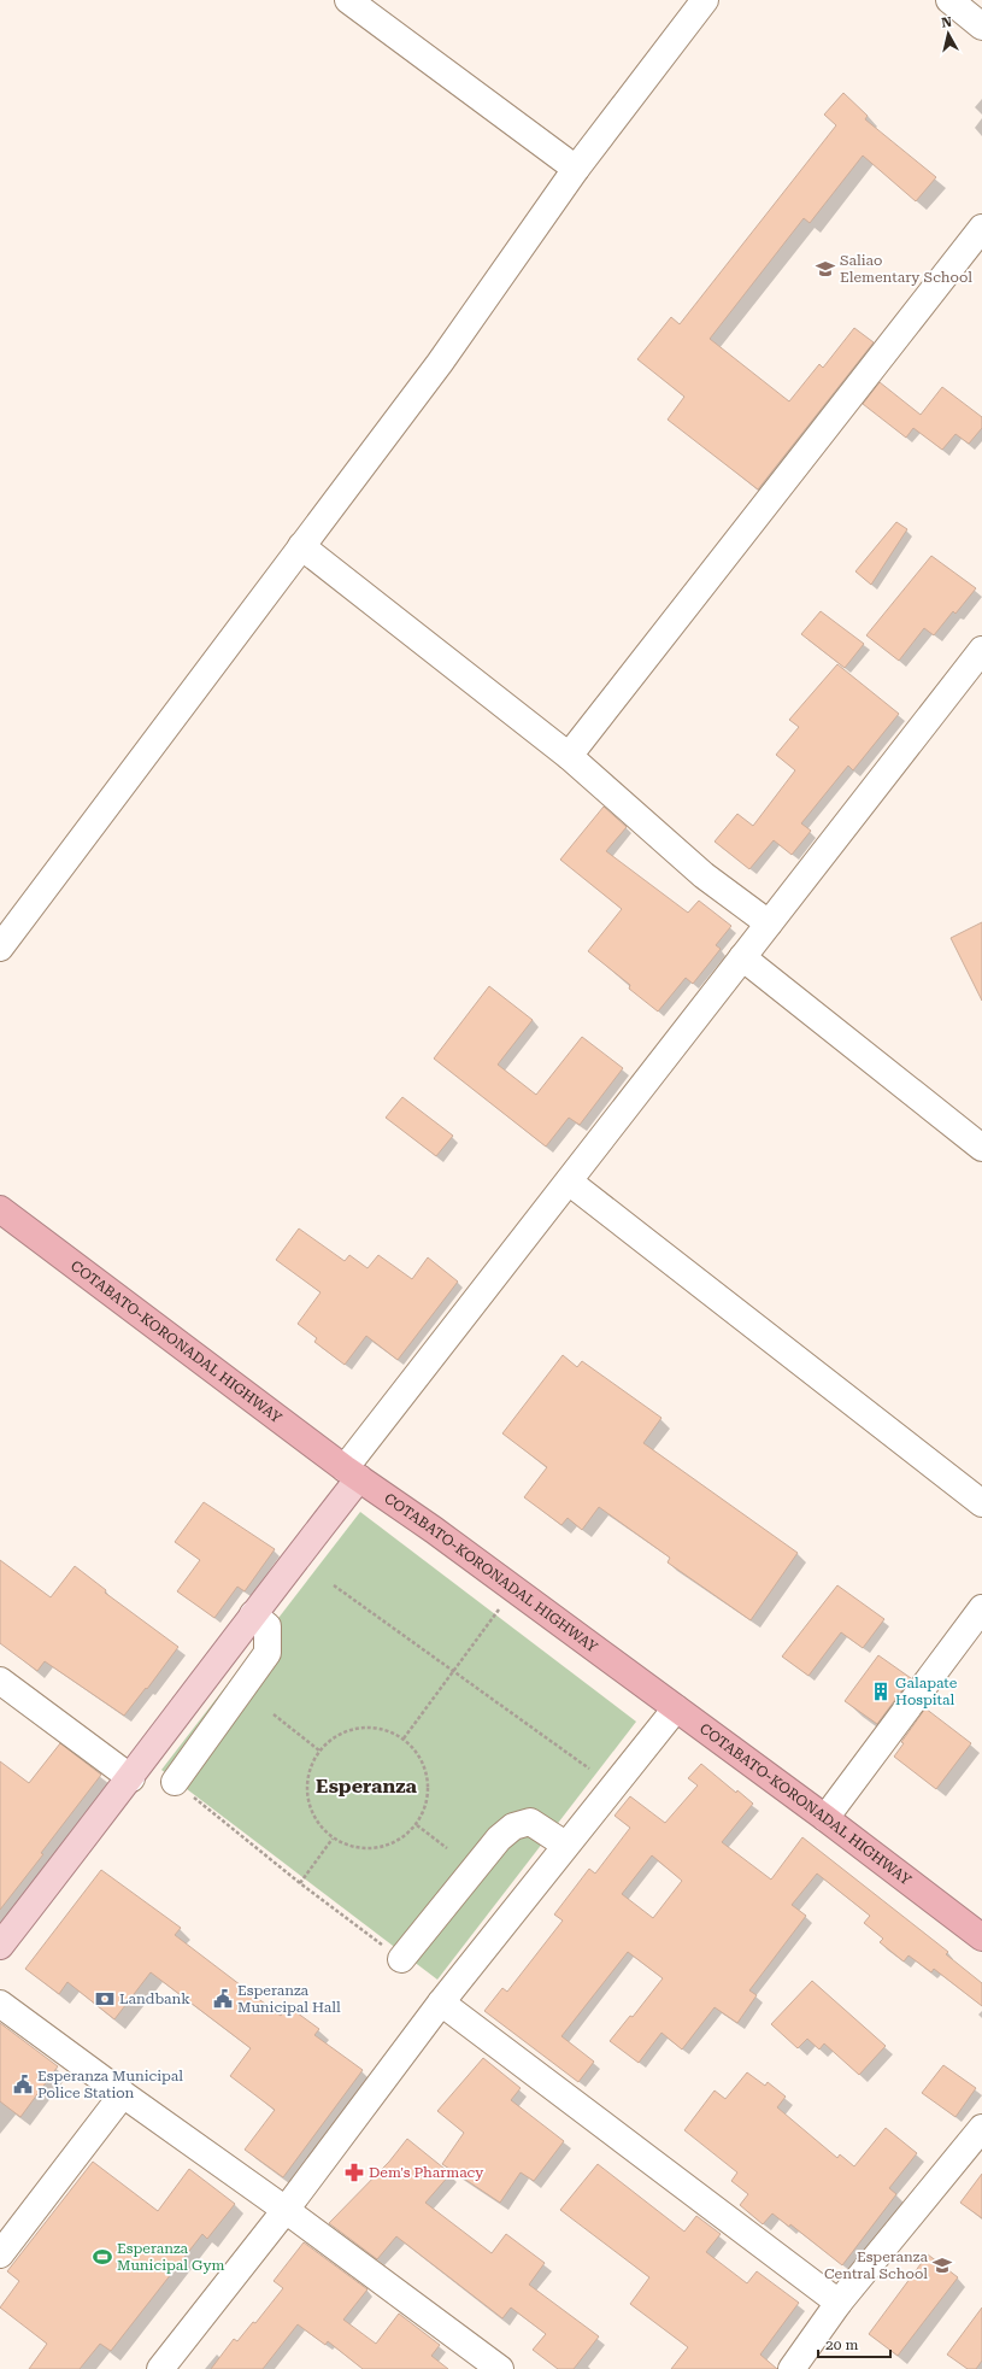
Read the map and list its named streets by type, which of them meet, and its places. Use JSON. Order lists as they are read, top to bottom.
{
  "streets": {
    "highway": ["COTABATO-KORONADAL HIGHWAY"]
  },
  "districts": ["Esperanza"],
  "places": {
    "school or university": ["Saliao Elementary School", "Esperanza Central School"],
    "building": ["Galapate Hospital"],
    "bank": ["Landbank"],
    "public building": ["Esperanza Municipal Hall", "Esperanza Municipal Police Station"],
    "pharmacy": ["Dem's Pharmacy"],
    "sports": ["Esperanza Municipal Gym"]
  },
  "scale_bar": "20 m",
  "north": "top"
}
